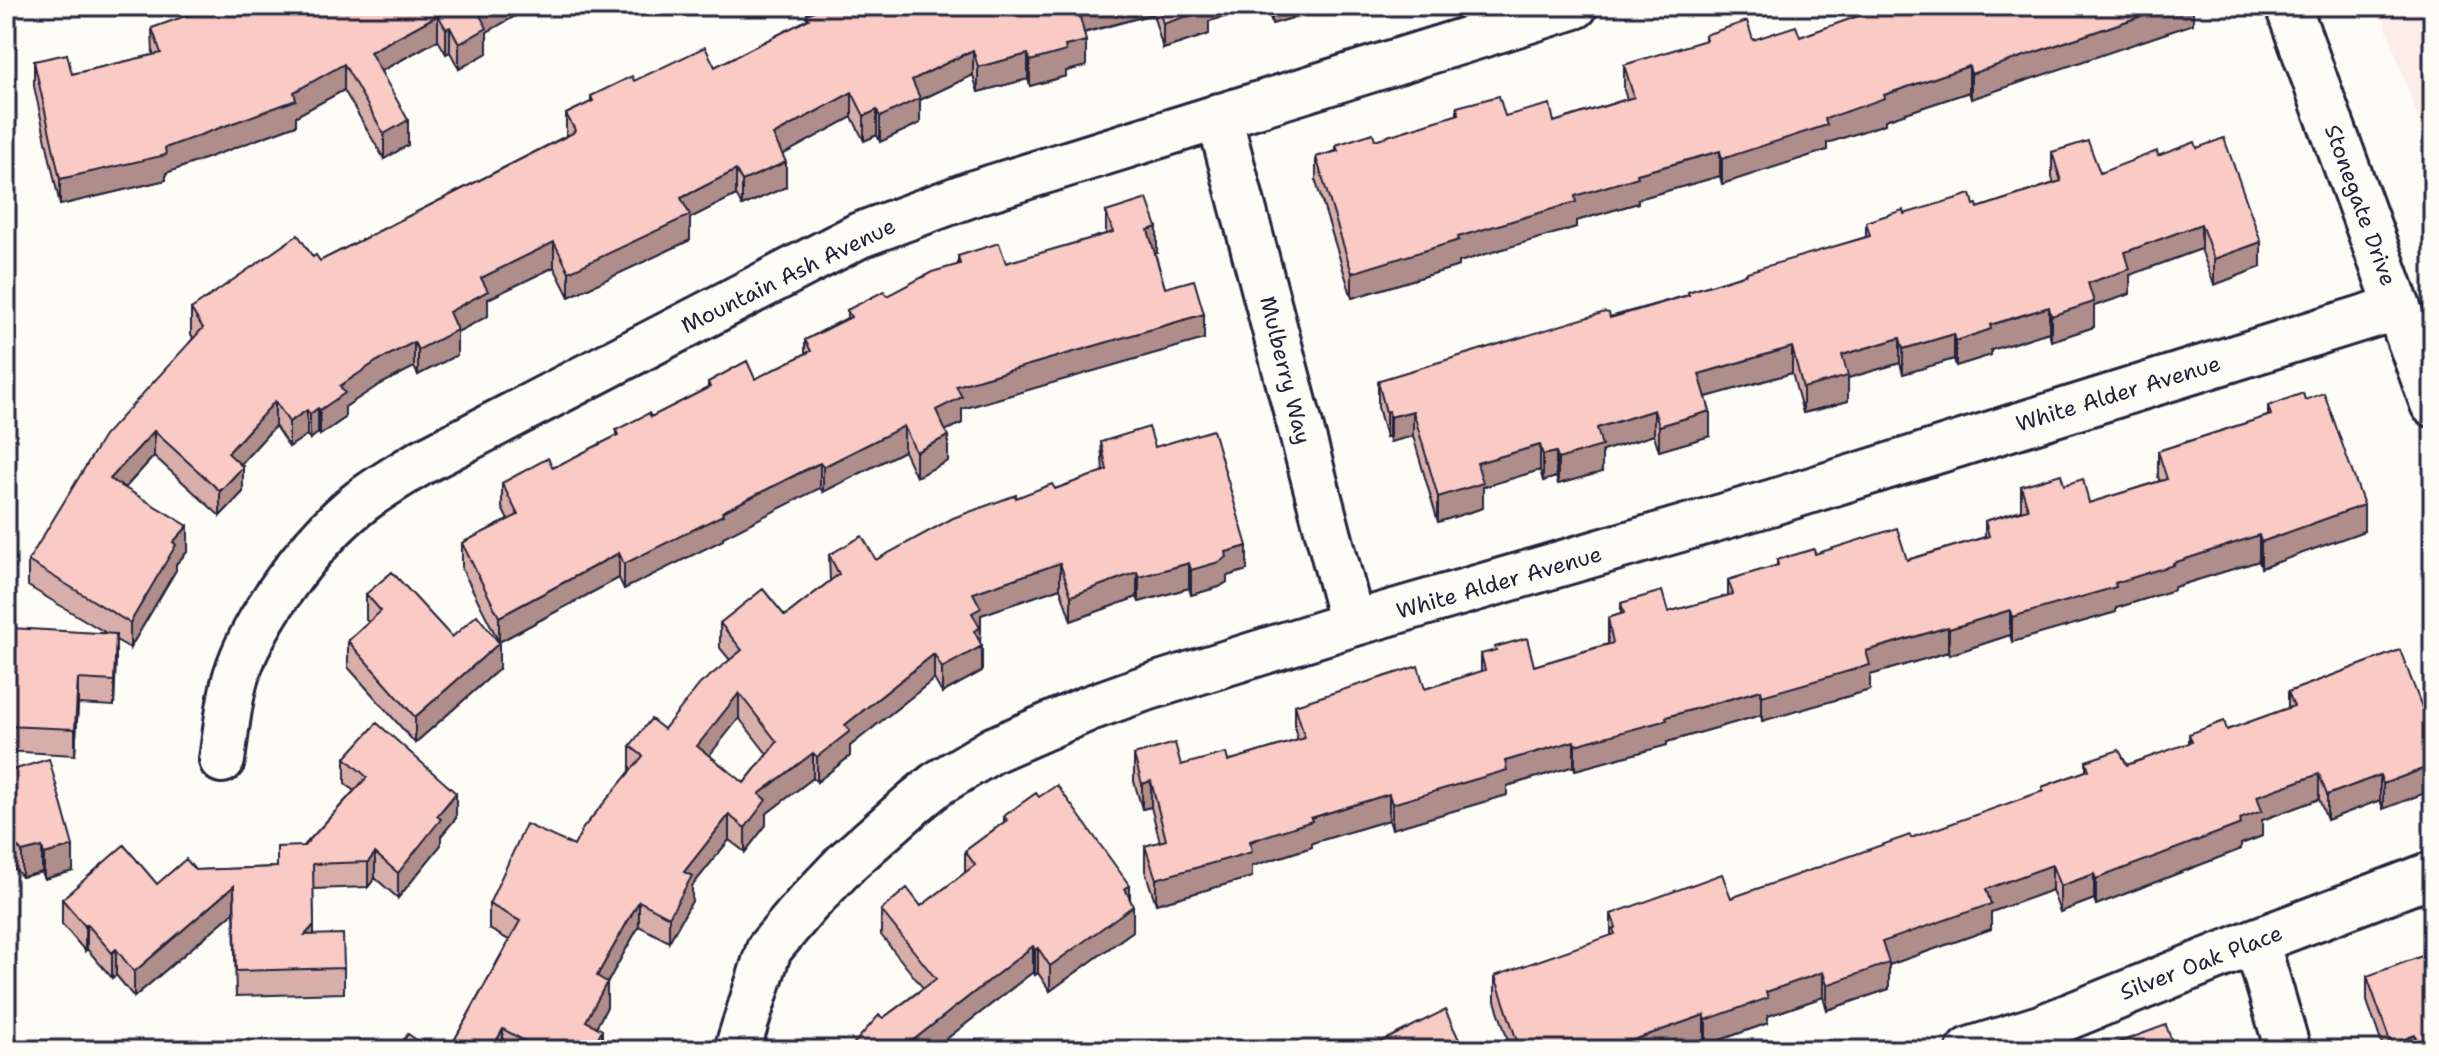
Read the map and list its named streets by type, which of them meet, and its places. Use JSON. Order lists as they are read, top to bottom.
{
  "streets": {
    "street": [
      "Stonegate Drive",
      "Mountain Ash Avenue",
      "Mulberry Way",
      "White Alder Avenue",
      "Silver Oak Place"
    ]
  },
  "crossings": [
    ["Stonegate Drive", "White Alder Avenue"],
    ["Mountain Ash Avenue", "Mulberry Way"],
    ["Mulberry Way", "White Alder Avenue"]
  ]
}
